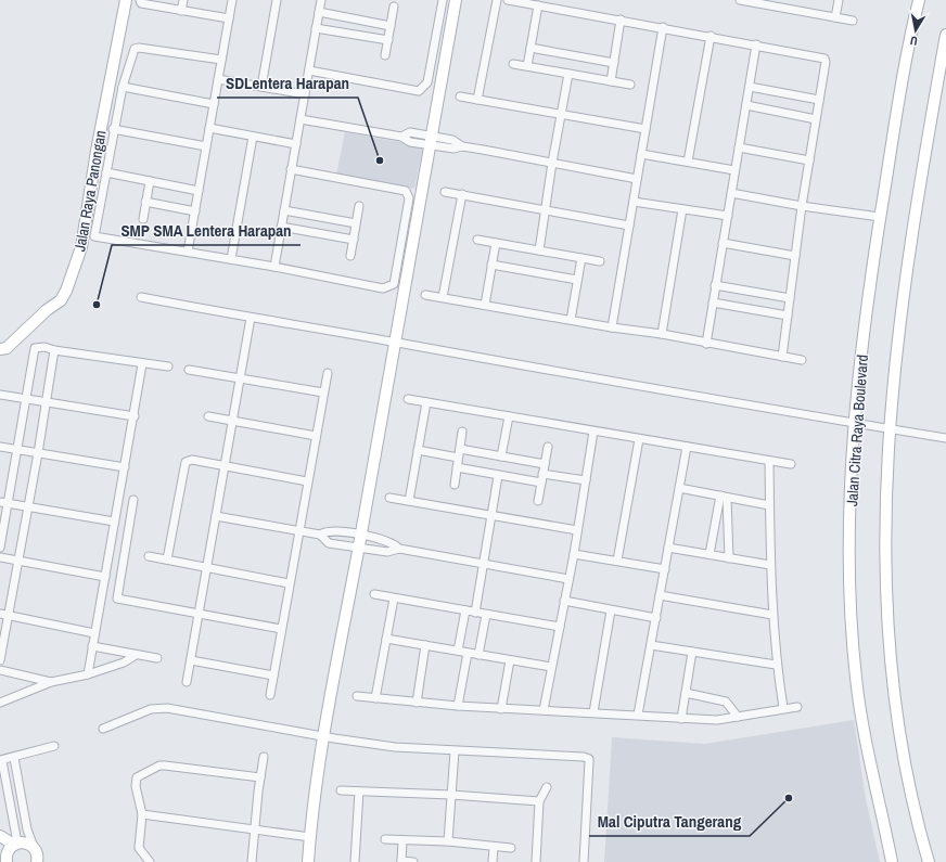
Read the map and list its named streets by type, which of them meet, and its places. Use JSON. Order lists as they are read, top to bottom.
{
  "streets": {
    "main road": ["Jalan Raya Panongan", "Jalan Citra Raya Boulevard"]
  },
  "places": ["SDLentera Harapan", "SMP SMA Lentera Harapan", "Mal Ciputra Tangerang"],
  "north": "bottom"
}
